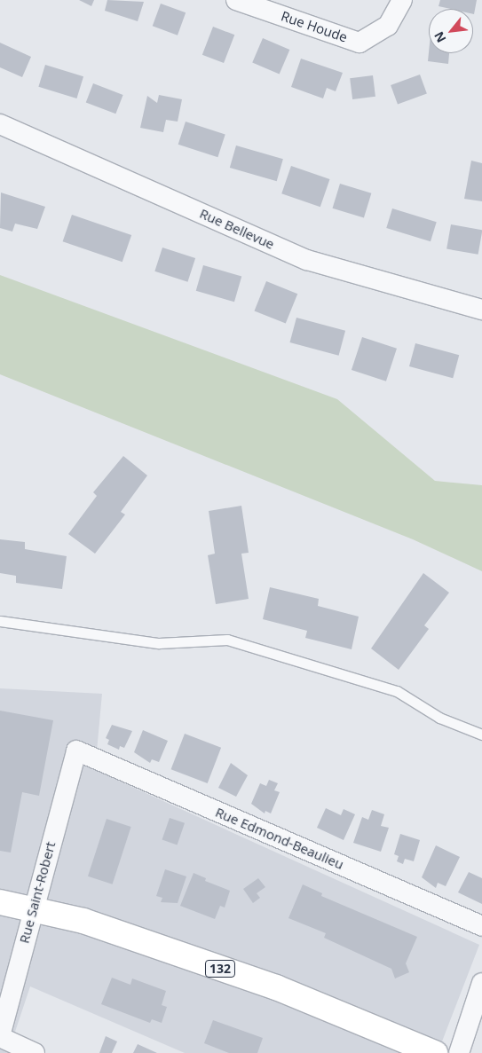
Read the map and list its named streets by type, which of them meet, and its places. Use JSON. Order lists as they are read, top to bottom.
{
  "streets": {
    "main road": ["132"],
    "street": [
      "Rue Houde",
      "Rue Bellevue",
      "Rue Edmond-Beaulieu",
      "Rue Saint-Robert"
    ]
  },
  "crossings": [
    ["Rue Edmond-Beaulieu", "Rue Saint-Robert"],
    ["Rue Saint-Robert", "132"]
  ],
  "north": "bottom left"
}
